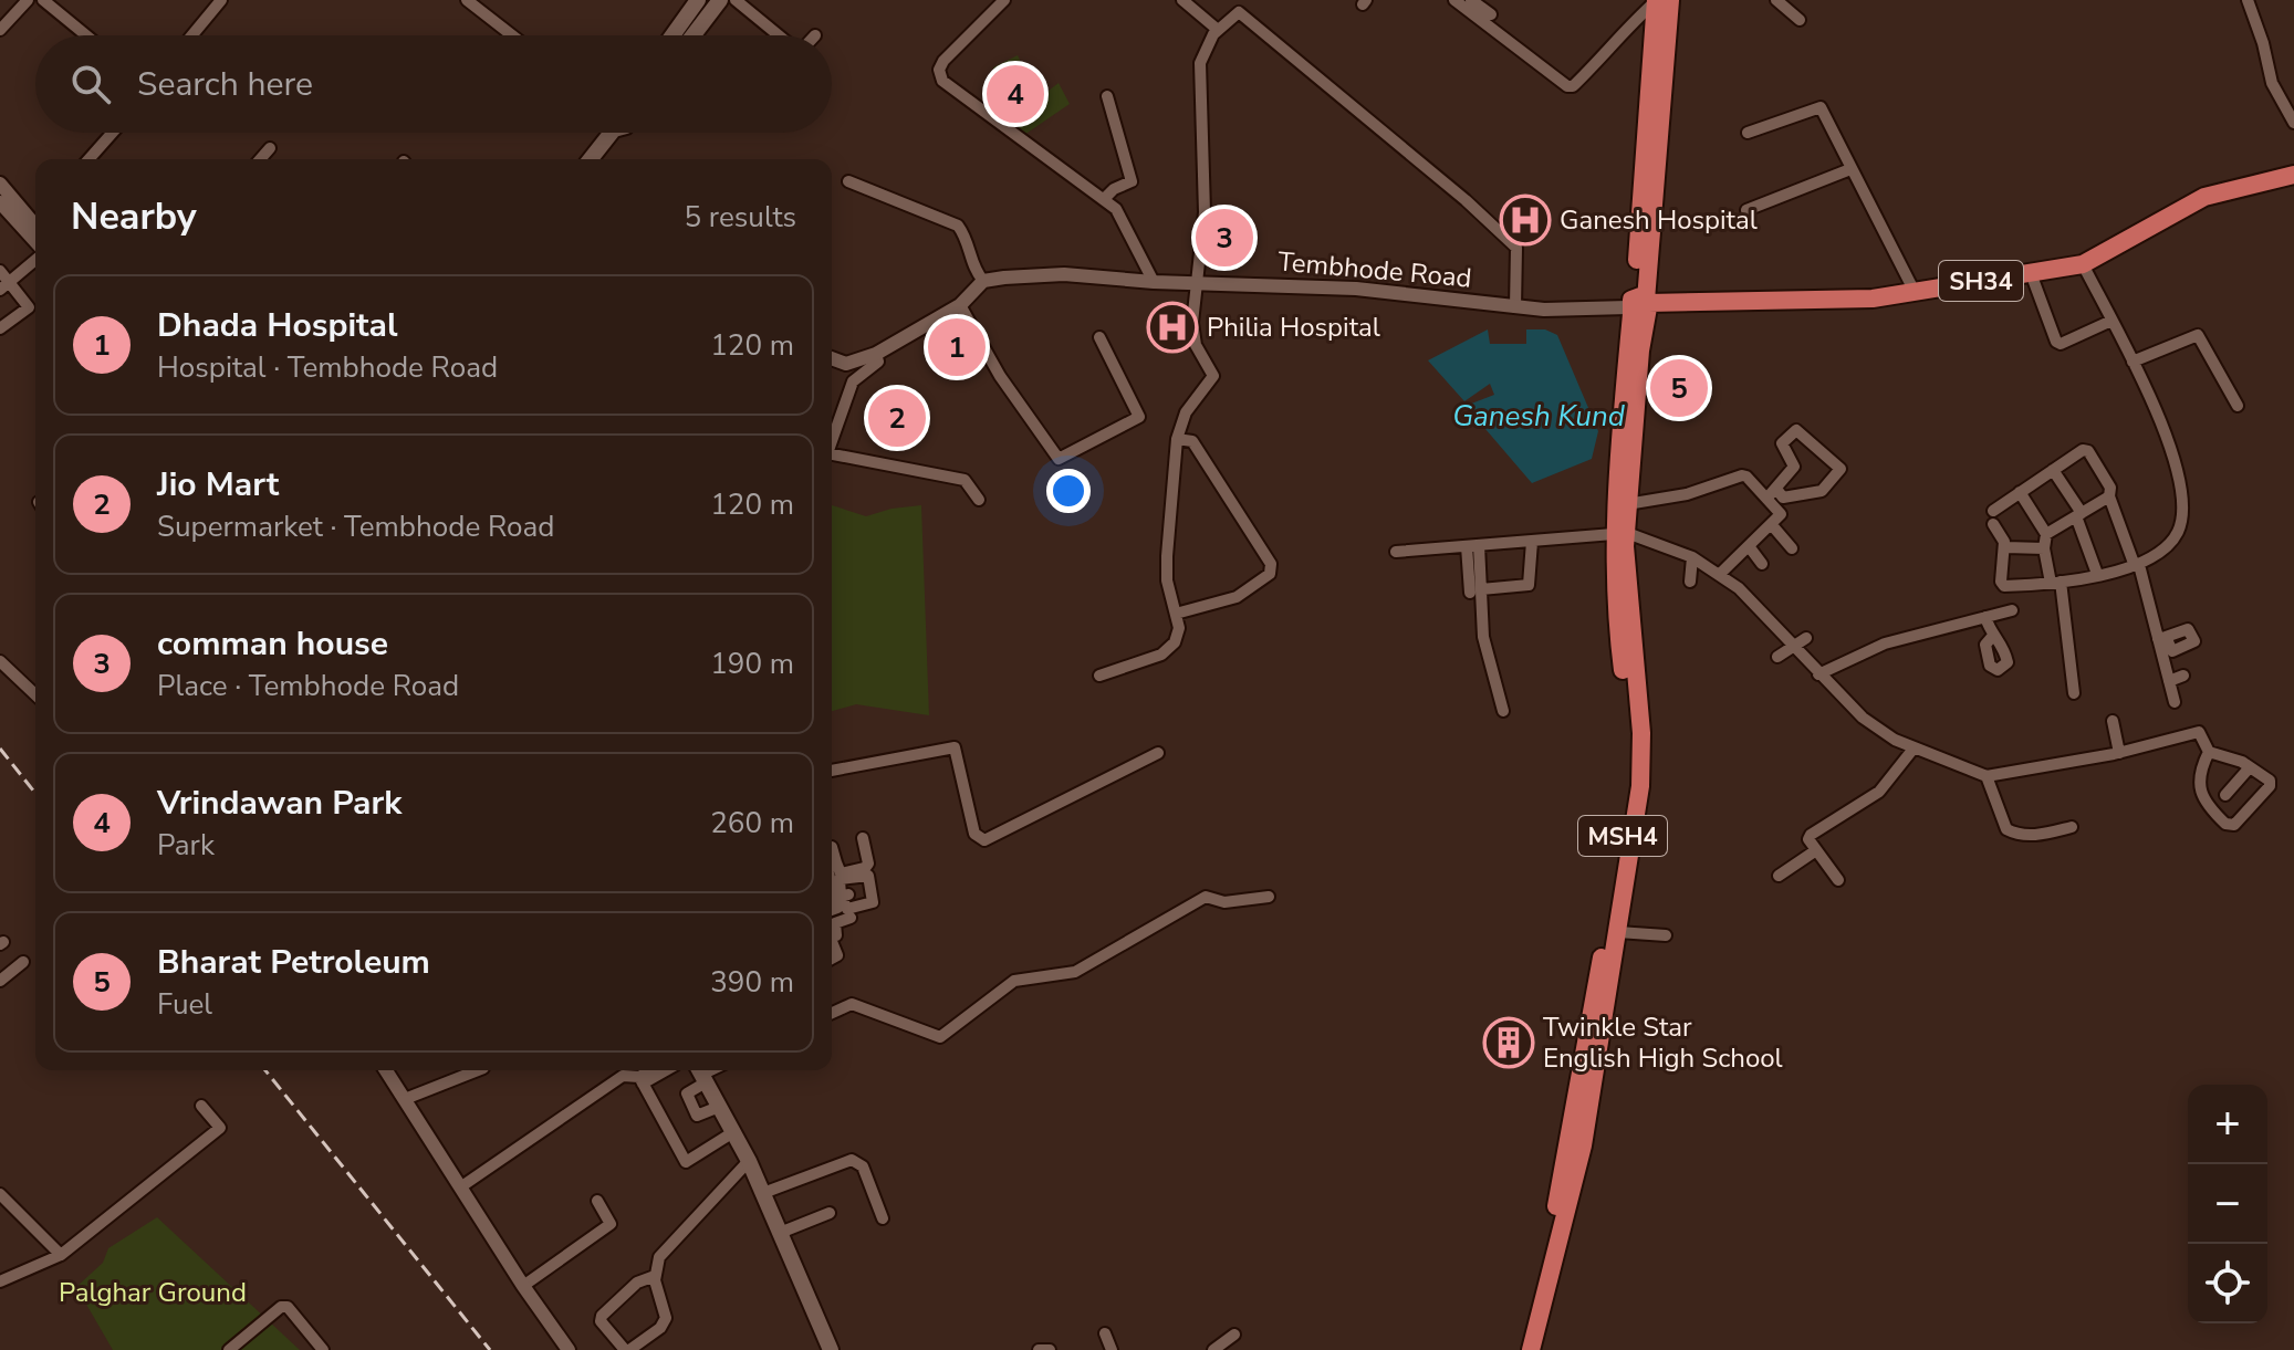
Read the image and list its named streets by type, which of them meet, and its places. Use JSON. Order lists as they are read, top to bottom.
{
  "streets": {
    "main road": ["SH34", "MSH4"],
    "street": ["Tembhode Road"]
  },
  "crossings": [
    ["Tembhode Road", "SH34"],
    ["Tembhode Road", "MSH4"],
    ["SH34", "MSH4"]
  ],
  "water": ["Ganesh Kund"],
  "parks": ["Palghar Ground"],
  "places": {
    "hospital": ["Ganesh Hospital", "Philia Hospital"],
    "building": ["Twinkle Star English High School"]
  },
  "page": {
    "search": "Search here",
    "pins": [
      "4",
      "3",
      "1",
      "5",
      "2"
    ],
    "heading": ["Nearby", "5 results"],
    "list": [
      {
        "mark": "1",
        "name": "Dhada Hospital",
        "note": "Hospital · Tembhode Road",
        "value": "120 m"
      },
      {
        "mark": "2",
        "name": "Jio Mart",
        "note": "Supermarket · Tembhode Road",
        "value": "120 m"
      },
      {
        "mark": "3",
        "name": "comman house",
        "note": "Place · Tembhode Road",
        "value": "190 m"
      },
      {
        "mark": "4",
        "name": "Vrindawan Park",
        "note": "Park",
        "value": "260 m"
      },
      {
        "mark": "5",
        "name": "Bharat Petroleum",
        "note": "Fuel",
        "value": "390 m"
      }
    ],
    "map_buttons": ["+", "−"]
  }
}
